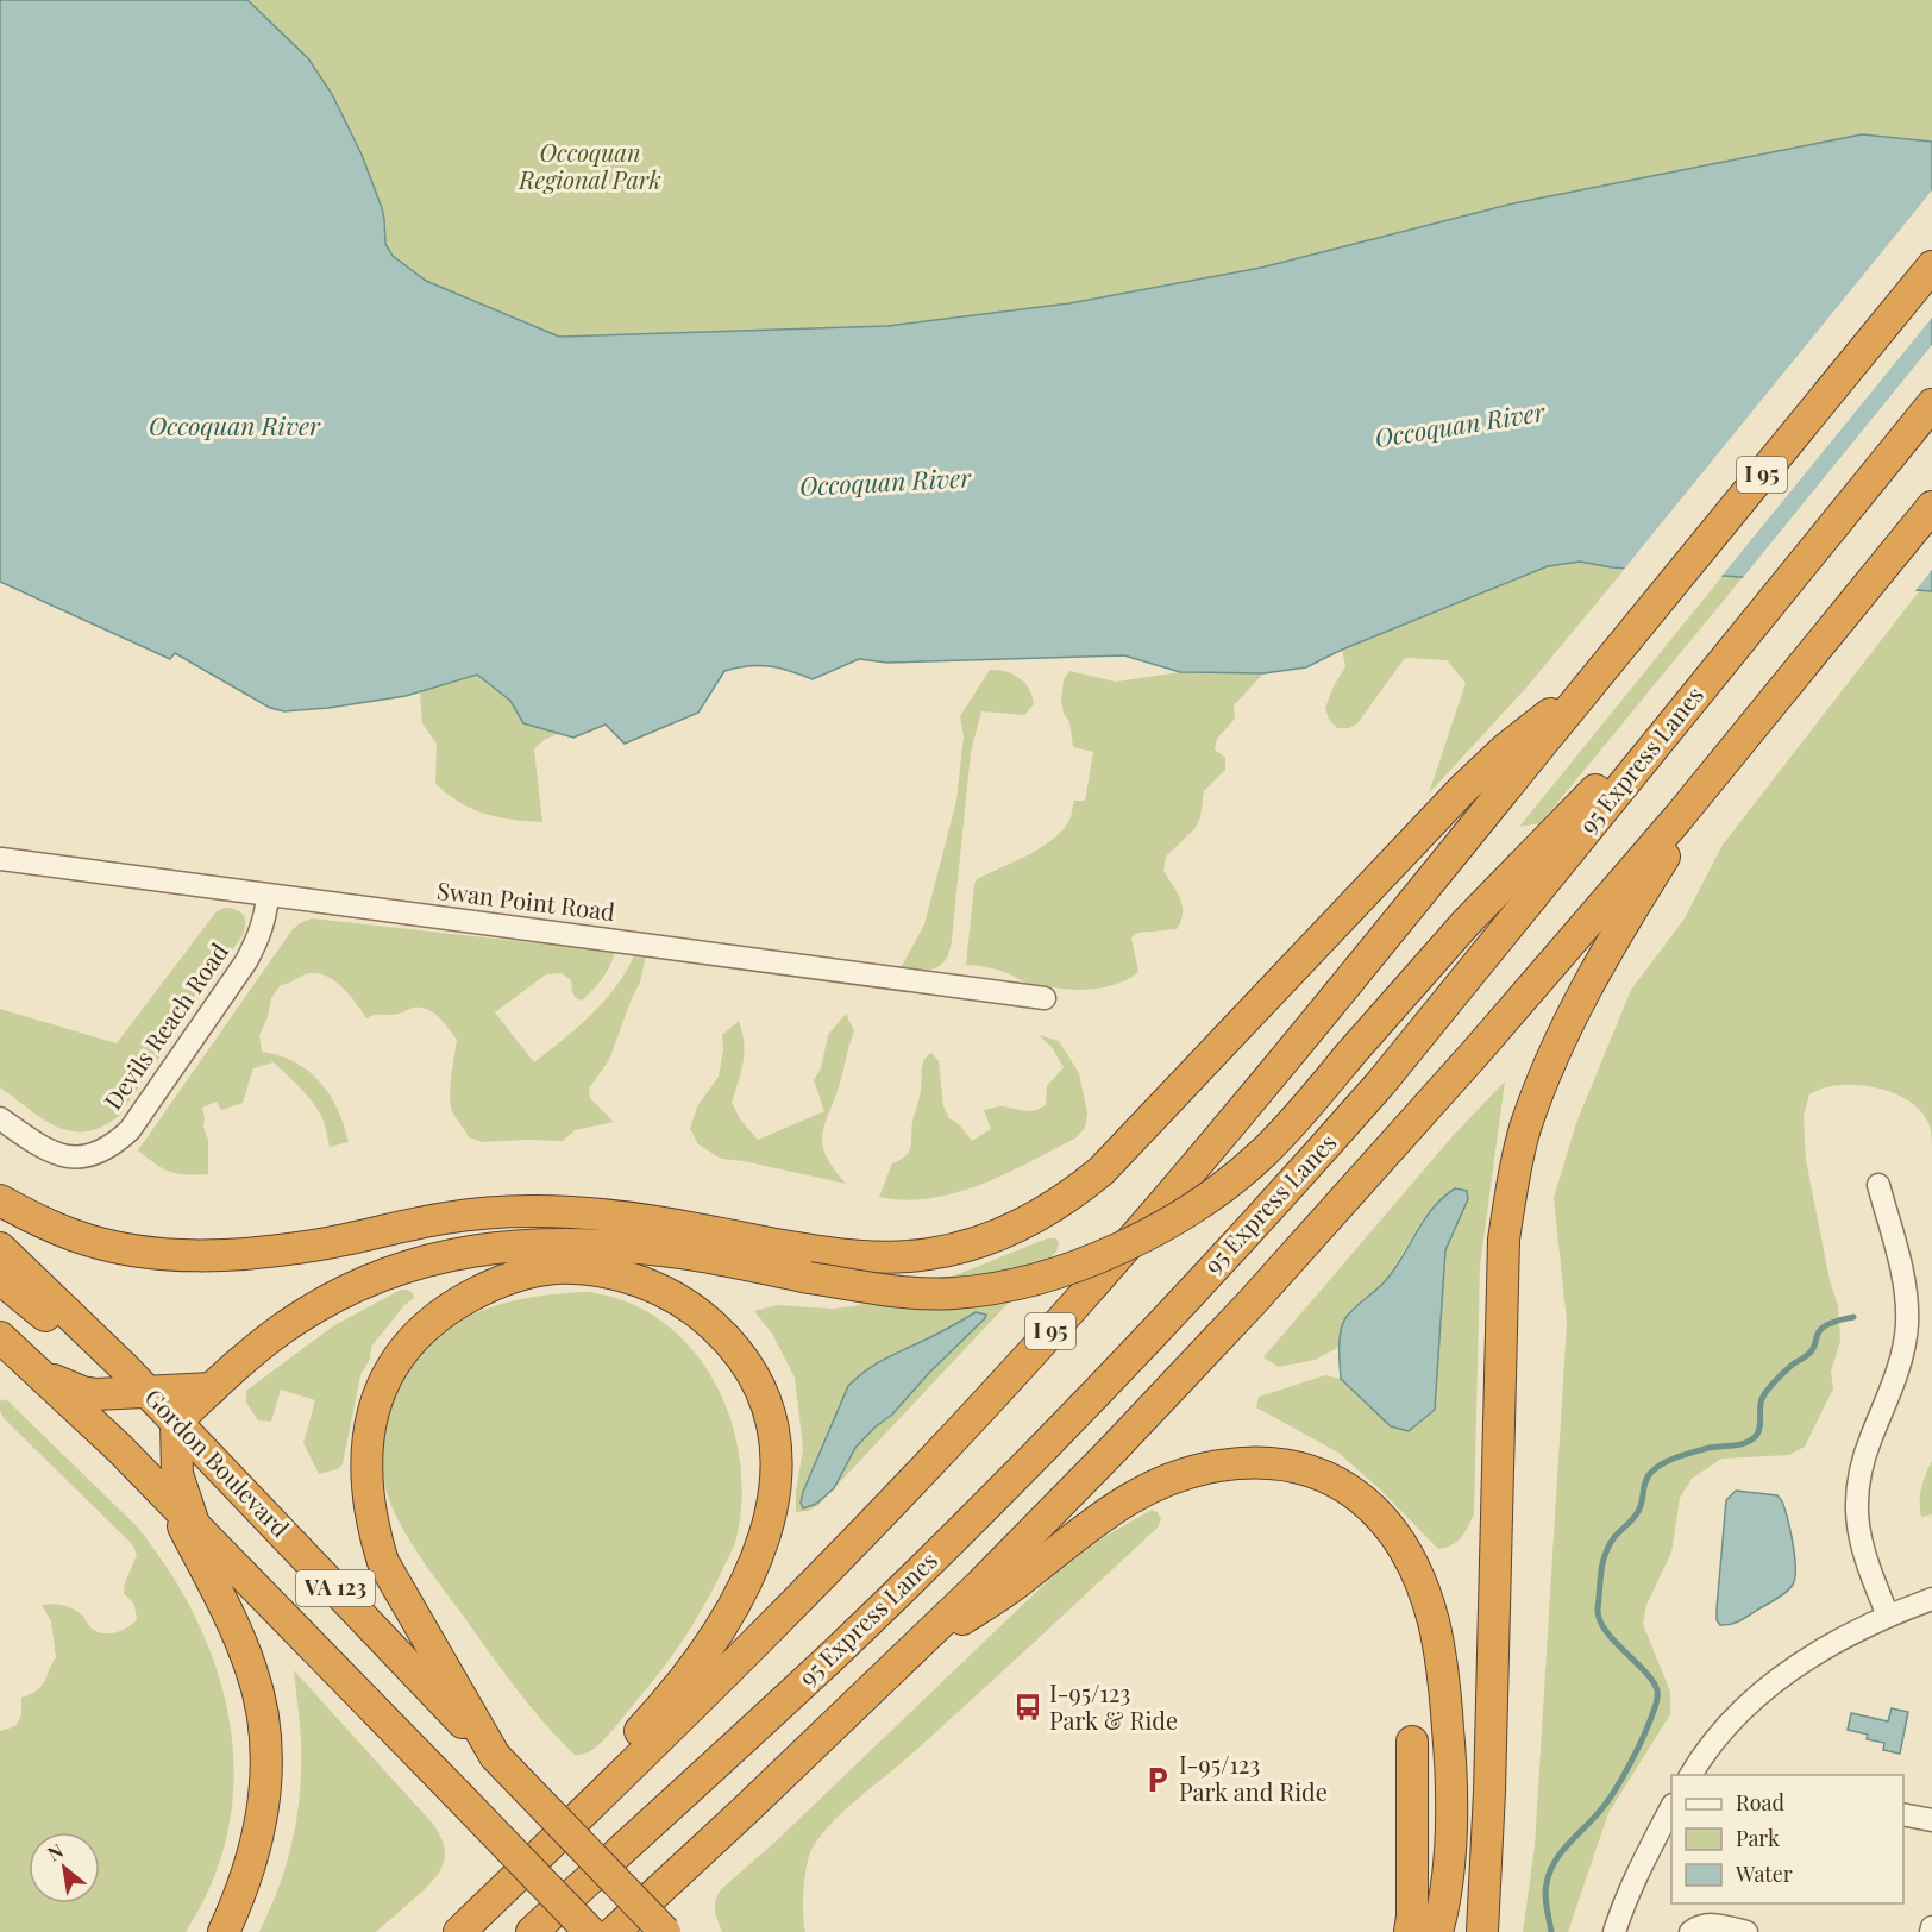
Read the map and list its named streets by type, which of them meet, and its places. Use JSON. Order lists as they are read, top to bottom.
{
  "streets": {
    "highway": [
      "I 95",
      "95 Express Lanes",
      "Gordon Boulevard",
      "VA 123"
    ],
    "street": ["Swan Point Road", "Devils Reach Road"]
  },
  "crossings": [
    ["Swan Point Road", "Devils Reach Road"]
  ],
  "water": ["Occoquan River"],
  "parks": ["Occoquan Regional Park"],
  "places": {
    "bus stop": ["I-95/123 Park & Ride"],
    "parking": ["I-95/123 Park and Ride"]
  },
  "legend": ["Road", "Park", "Water"],
  "north": "top left"
}
